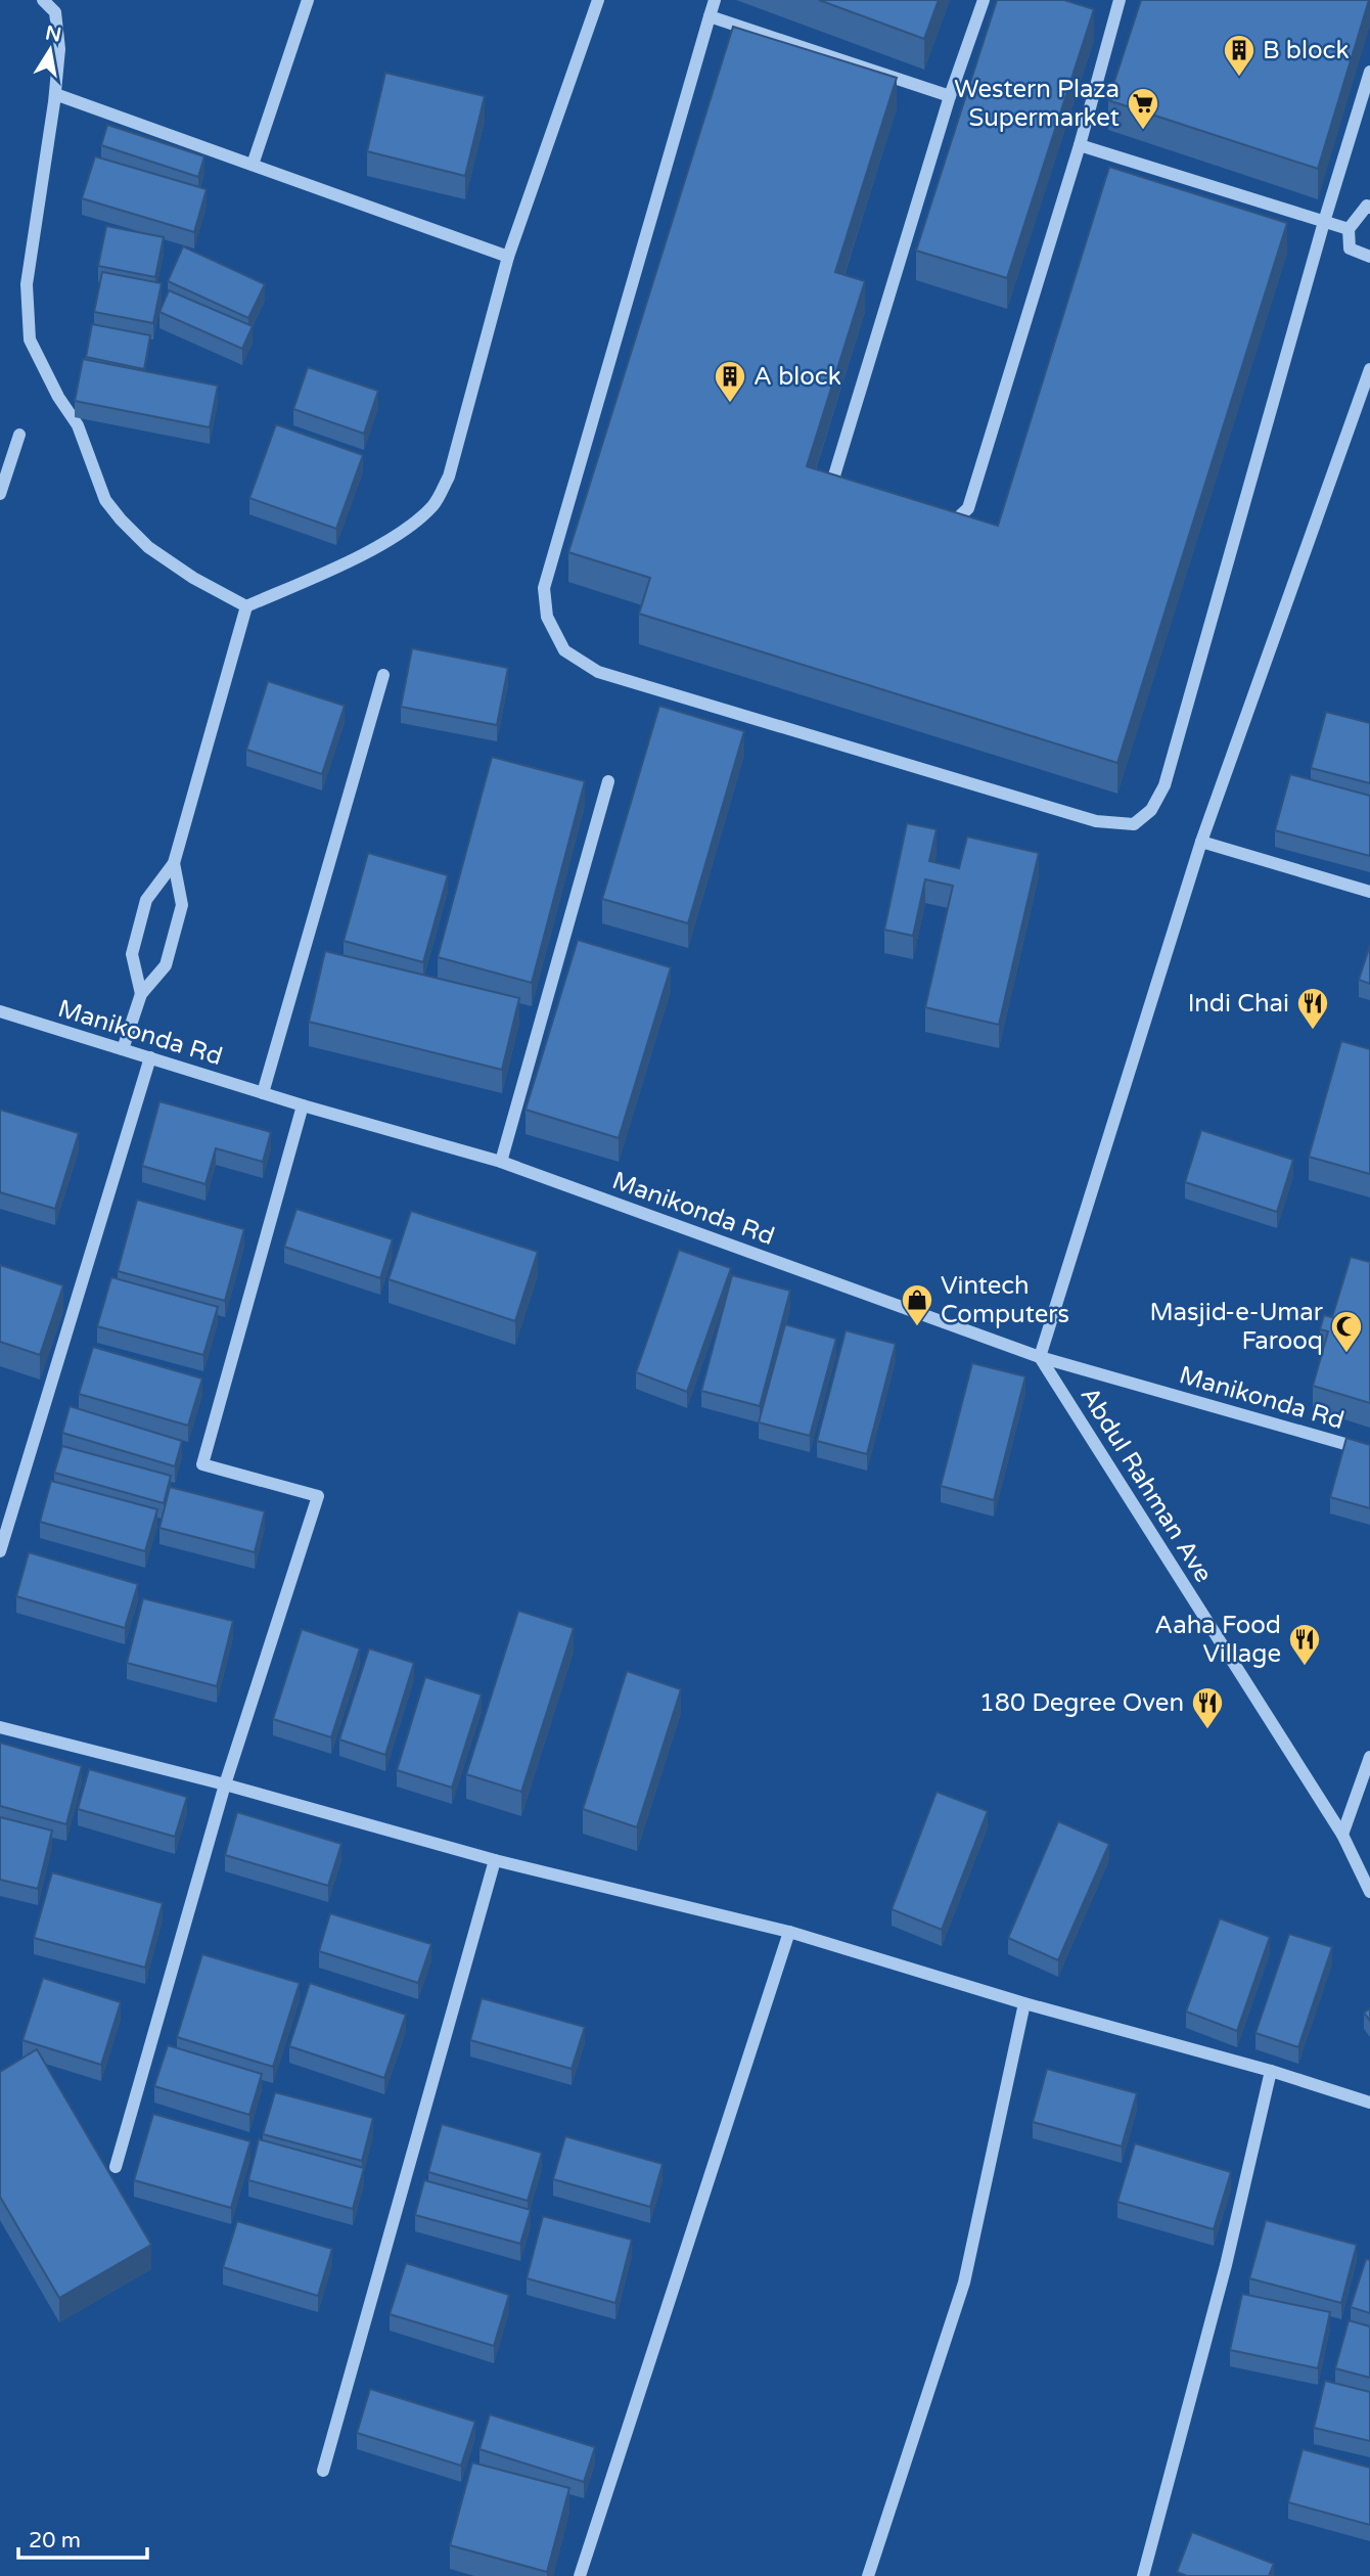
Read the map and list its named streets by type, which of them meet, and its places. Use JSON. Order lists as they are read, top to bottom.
{
  "streets": {
    "street": ["Manikonda Rd", "Abdul Rahman Ave"]
  },
  "crossings": [
    ["Manikonda Rd", "Abdul Rahman Ave"]
  ],
  "places": {
    "building": ["B block", "A block"],
    "supermarket": ["Western Plaza Supermarket"],
    "restaurant": ["Indi Chai", "Aaha Food Village", "180 Degree Oven"],
    "shop": ["Vintech Computers"],
    "mosque": ["Masjid-e-Umar Farooq"]
  },
  "scale_bar": "20 m",
  "north": "top"
}
